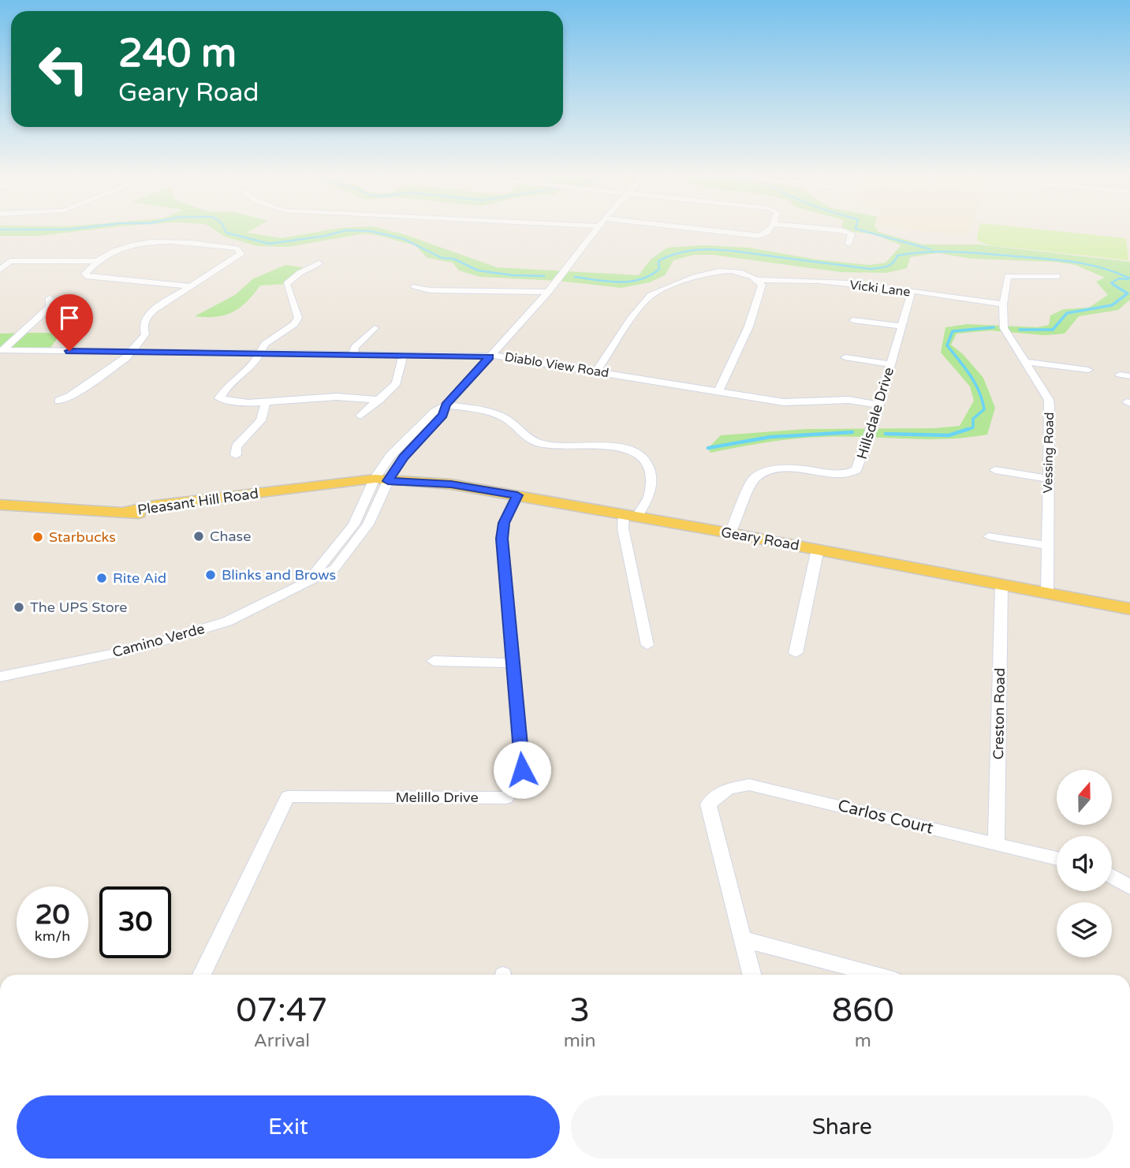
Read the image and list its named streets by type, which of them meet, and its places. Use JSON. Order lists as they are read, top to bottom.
{
  "streets": {
    "main road": ["Pleasant Hill Road", "Geary Road"],
    "street": [
      "Vicki Lane",
      "Diablo View Road",
      "Hillsdale Drive",
      "Vessing Road",
      "Camino Verde",
      "Creston Road",
      "Melillo Drive",
      "Carlos Court"
    ]
  },
  "crossings": [
    ["Vicki Lane", "Diablo View Road"],
    ["Vicki Lane", "Hillsdale Drive"],
    ["Vicki Lane", "Vessing Road"],
    ["Diablo View Road", "Hillsdale Drive"],
    ["Hillsdale Drive", "Geary Road"],
    ["Vessing Road", "Geary Road"],
    ["Pleasant Hill Road", "Geary Road"],
    ["Geary Road", "Camino Verde"],
    ["Geary Road", "Creston Road"],
    ["Geary Road", "Melillo Drive"],
    ["Creston Road", "Carlos Court"]
  ],
  "places": [
    "Chase",
    "Starbucks",
    "Blinks and Brows",
    "Rite Aid",
    "The UPS Store"
  ],
  "north": "top",
  "page": {
    "turn": ["240 m", "Geary Road"],
    "speed": "20 km/h",
    "limit": "30",
    "eta": [
      "07:47",
      "Arrival",
      "3",
      "min",
      "860",
      "m"
    ],
    "buttons": ["Exit", "Share"]
  }
}
